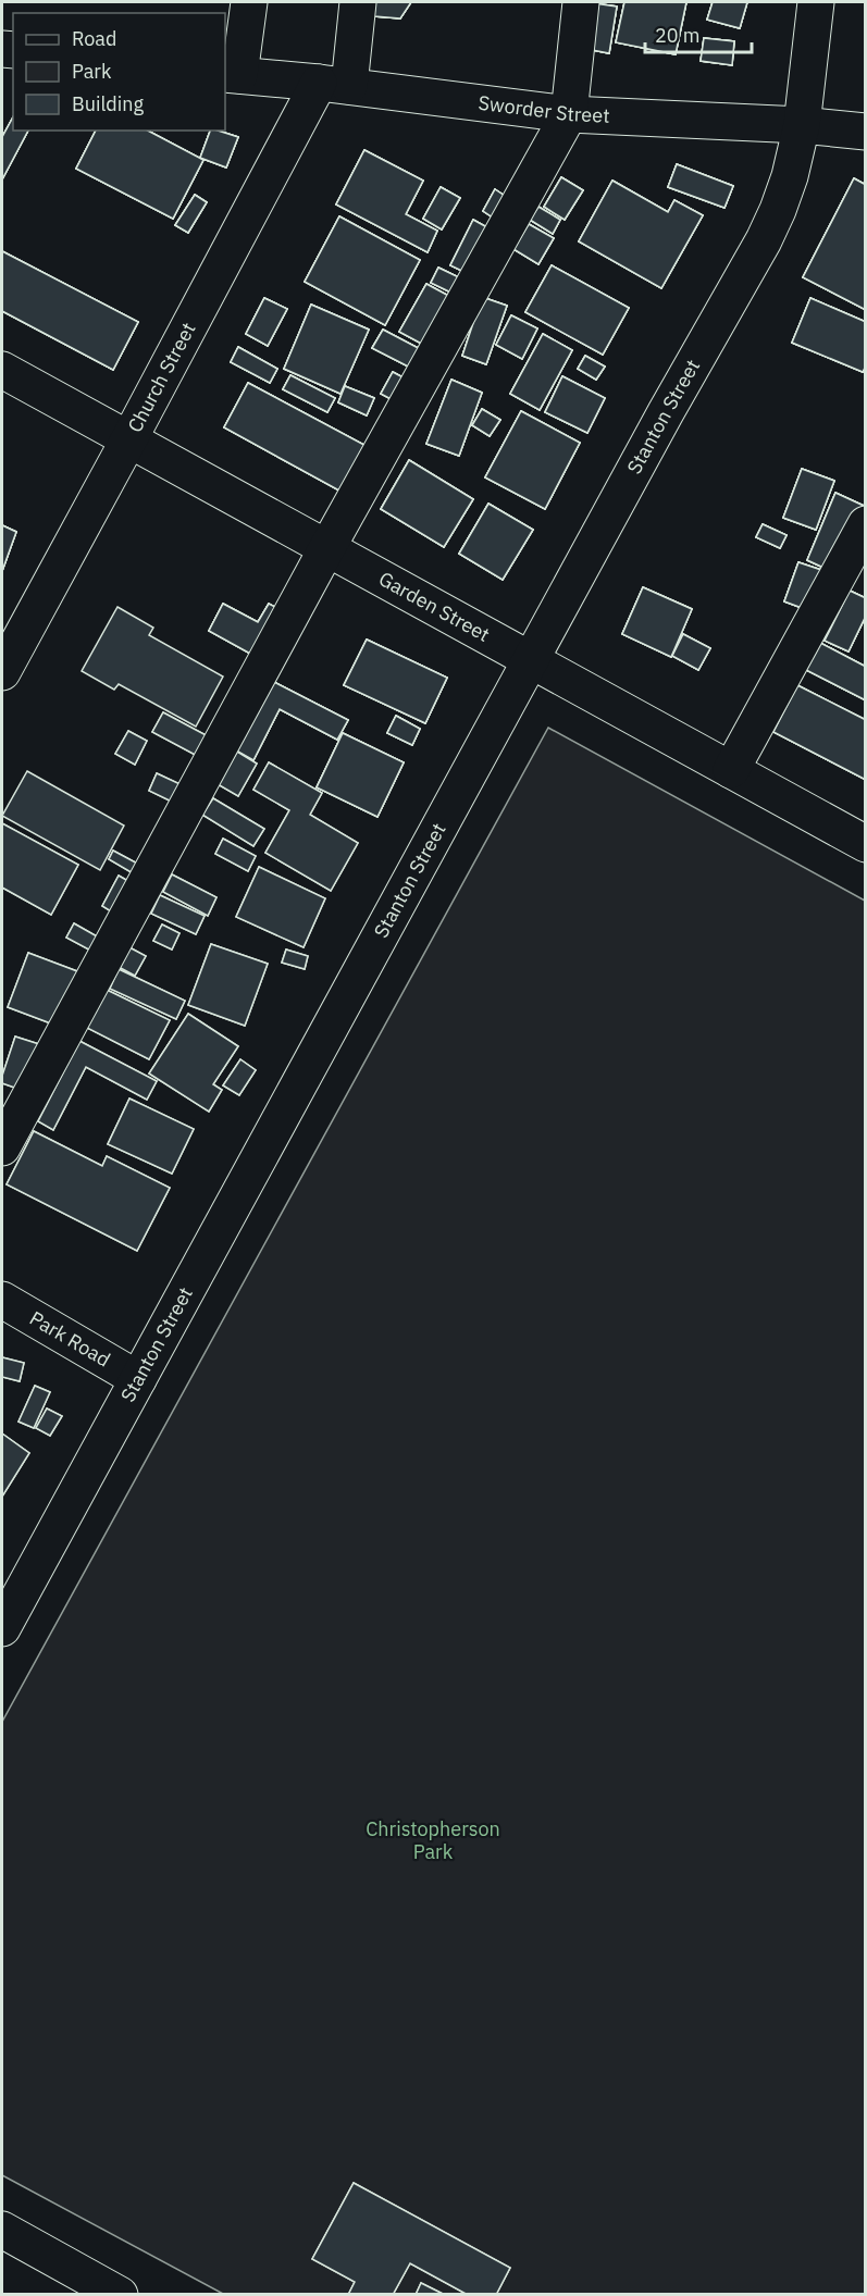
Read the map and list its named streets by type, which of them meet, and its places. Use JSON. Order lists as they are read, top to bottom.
{
  "streets": {
    "street": [
      "Sworder Street",
      "Church Street",
      "Stanton Street",
      "Garden Street",
      "Park Road"
    ]
  },
  "crossings": [
    ["Sworder Street", "Church Street"],
    ["Sworder Street", "Stanton Street"],
    ["Church Street", "Garden Street"],
    ["Stanton Street", "Garden Street"],
    ["Stanton Street", "Park Road"]
  ],
  "parks": ["Christopherson Park"],
  "legend": ["Road", "Park", "Building"],
  "scale_bar": "20 m"
}
